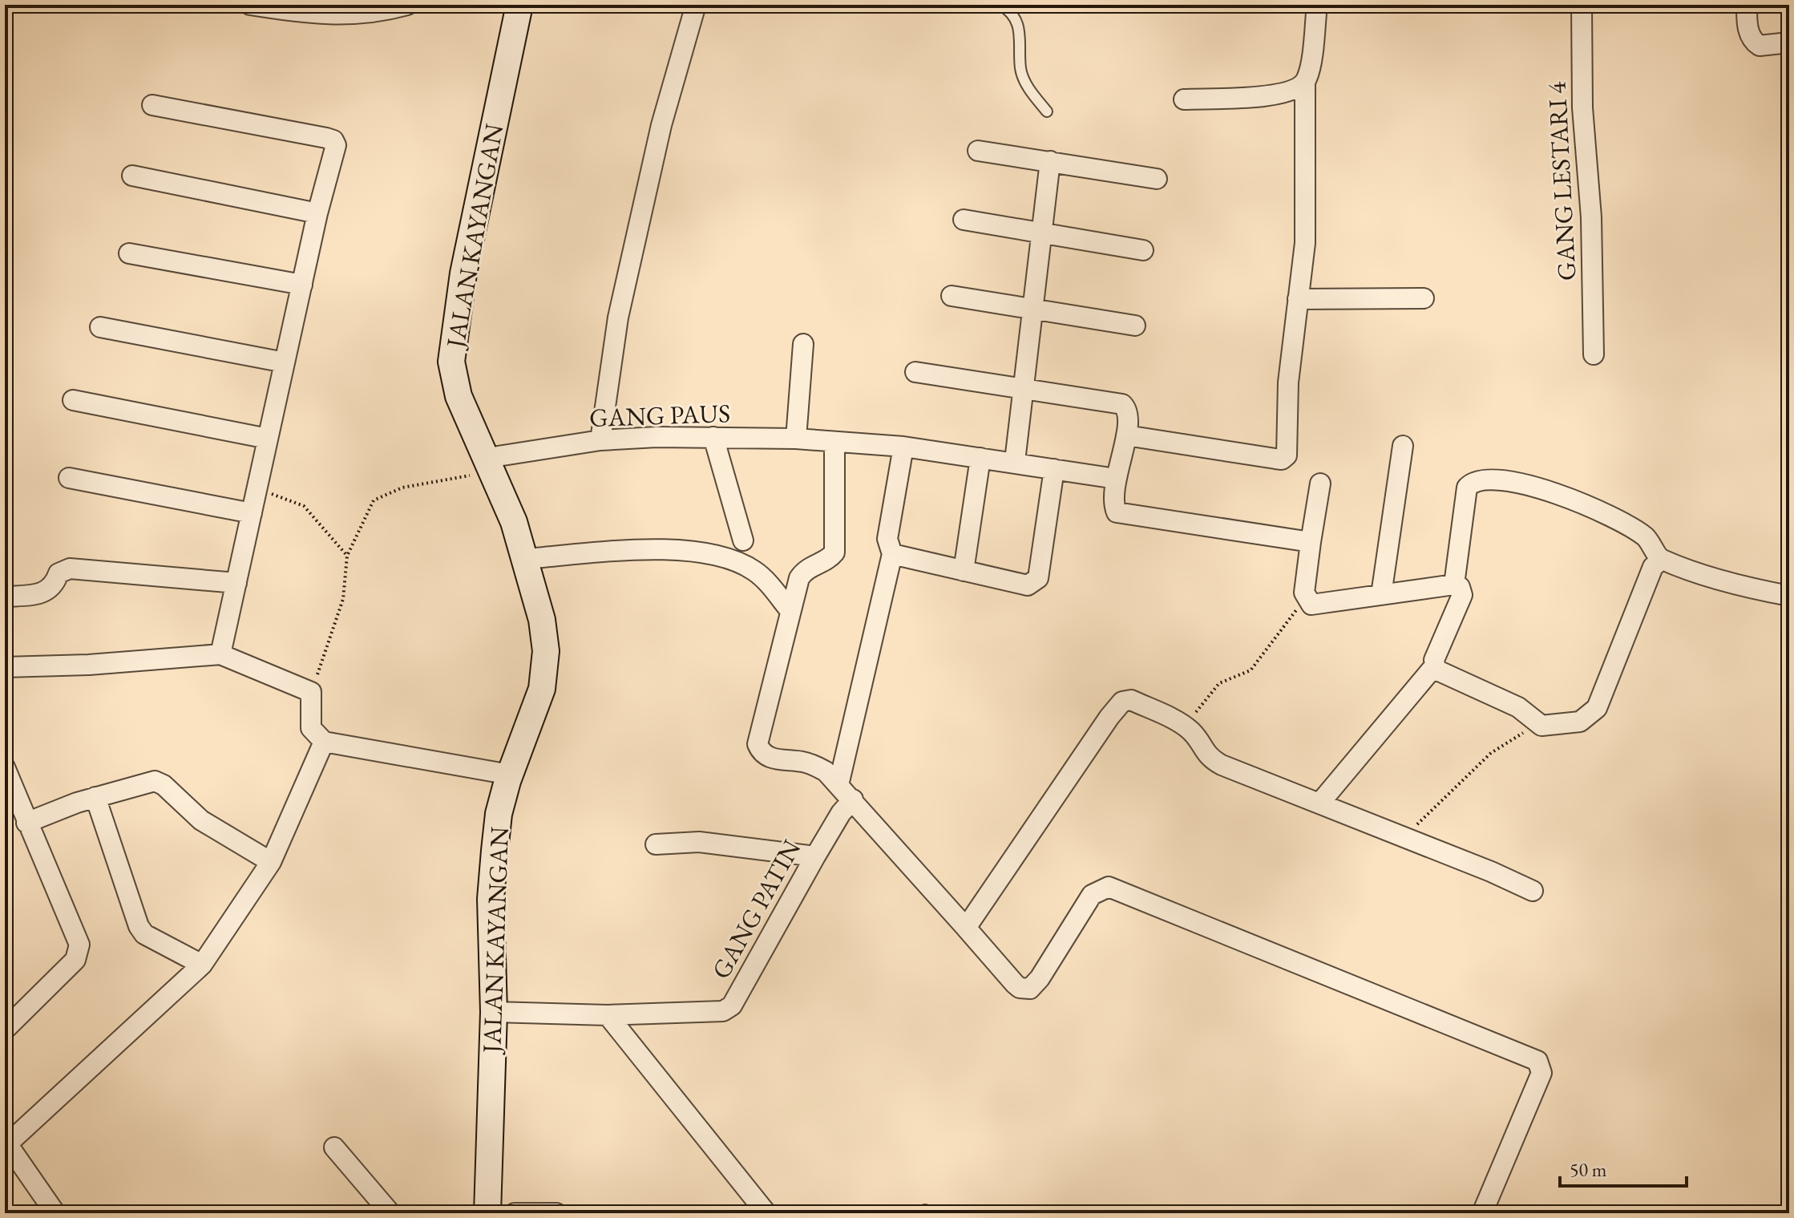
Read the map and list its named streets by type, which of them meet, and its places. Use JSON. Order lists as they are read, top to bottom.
{
  "streets": {
    "street": [
      "GANG LESTARI 4",
      "JALAN KAYANGAN",
      "GANG PAUS",
      "GANG PATIN"
    ]
  },
  "crossings": [
    ["JALAN KAYANGAN", "GANG PAUS"],
    ["JALAN KAYANGAN", "GANG PATIN"]
  ],
  "scale_bar": "50 m"
}
